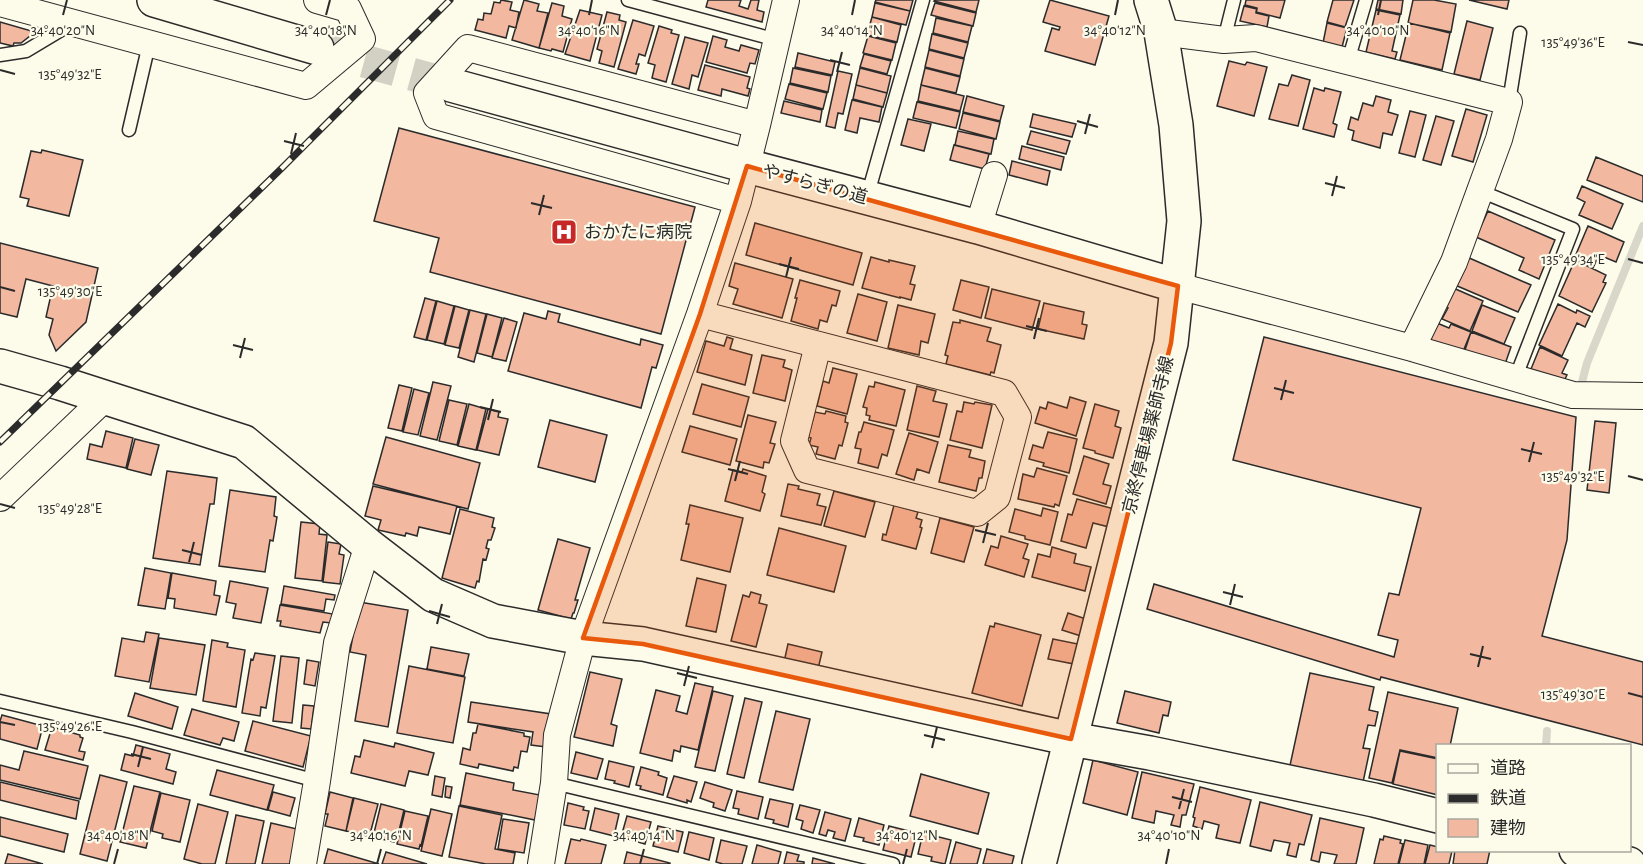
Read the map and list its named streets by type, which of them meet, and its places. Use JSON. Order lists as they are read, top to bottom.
{
  "streets": {
    "street": ["やすらぎの道", "京終停車場薬師寺線"]
  },
  "crossings": [
    ["やすらぎの道", "京終停車場薬師寺線"]
  ],
  "places": {
    "hospital": ["おかたに病院"]
  },
  "legend": ["道路", "鉄道", "建物"],
  "coordinates": [
    "34°40'20\"N",
    "34°40'18\"N",
    "34°40'16\"N",
    "34°40'14\"N",
    "34°40'12\"N",
    "34°40'10\"N",
    "135°49'36\"E",
    "135°49'32\"E",
    "135°49'34\"E",
    "135°49'30\"E",
    "135°49'28\"E",
    "135°49'26\"E"
  ]
}
